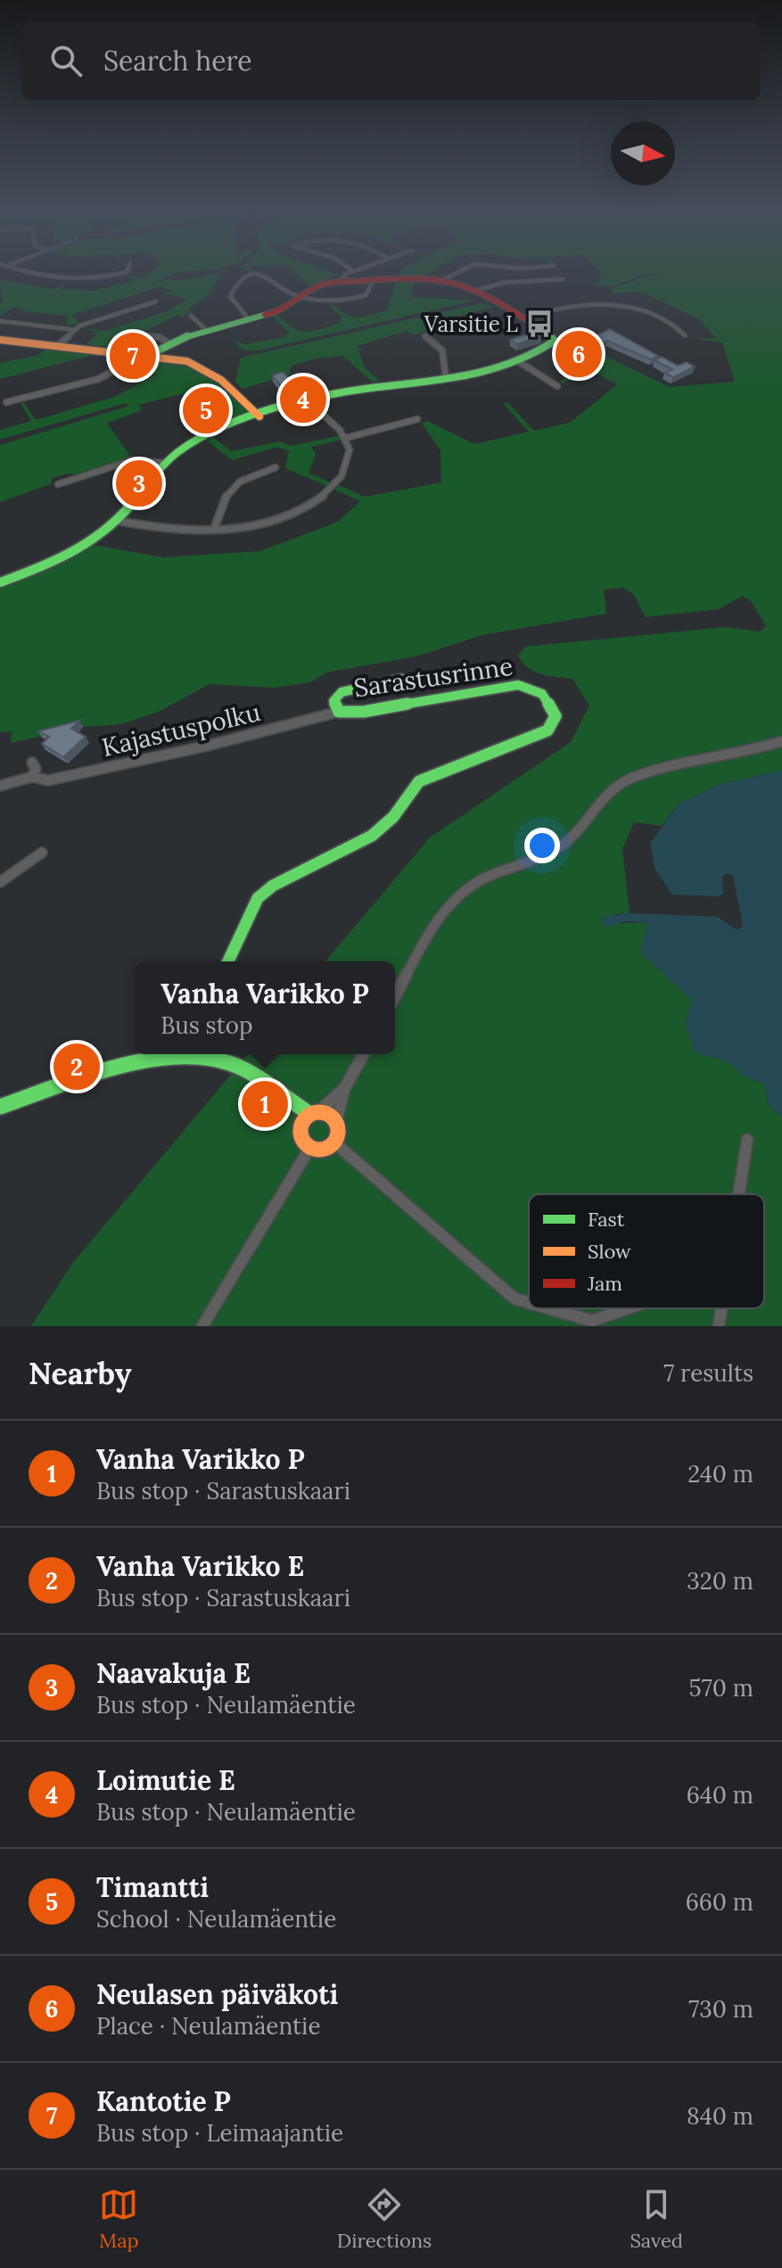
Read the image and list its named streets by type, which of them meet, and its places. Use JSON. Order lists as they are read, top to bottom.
{
  "streets": {
    "street": ["Sarastusrinne", "Kajastuspolku"]
  },
  "crossings": [
    ["Sarastusrinne", "Kajastuspolku"]
  ],
  "places": {
    "bus stop": ["Varsitie L"]
  },
  "legend": ["Fast", "Slow", "Jam"],
  "north": "right",
  "page": {
    "search": "Search here",
    "pins": [
      "6",
      "7",
      "4",
      "5",
      "3",
      "2",
      "1"
    ],
    "popup": ["Vanha Varikko P", "Bus stop"],
    "heading": ["Nearby", "7 results"],
    "list": [
      {
        "mark": "1",
        "name": "Vanha Varikko P",
        "note": "Bus stop · Sarastuskaari",
        "value": "240 m"
      },
      {
        "mark": "2",
        "name": "Vanha Varikko E",
        "note": "Bus stop · Sarastuskaari",
        "value": "320 m"
      },
      {
        "mark": "3",
        "name": "Naavakuja E",
        "note": "Bus stop · Neulamäentie",
        "value": "570 m"
      },
      {
        "mark": "4",
        "name": "Loimutie E",
        "note": "Bus stop · Neulamäentie",
        "value": "640 m"
      },
      {
        "mark": "5",
        "name": "Timantti",
        "note": "School · Neulamäentie",
        "value": "660 m"
      },
      {
        "mark": "6",
        "name": "Neulasen päiväkoti",
        "note": "Place · Neulamäentie",
        "value": "730 m"
      },
      {
        "mark": "7",
        "name": "Kantotie P",
        "note": "Bus stop · Leimaajantie",
        "value": "840 m"
      }
    ],
    "nav": ["Map", "Directions", "Saved"]
  }
}
